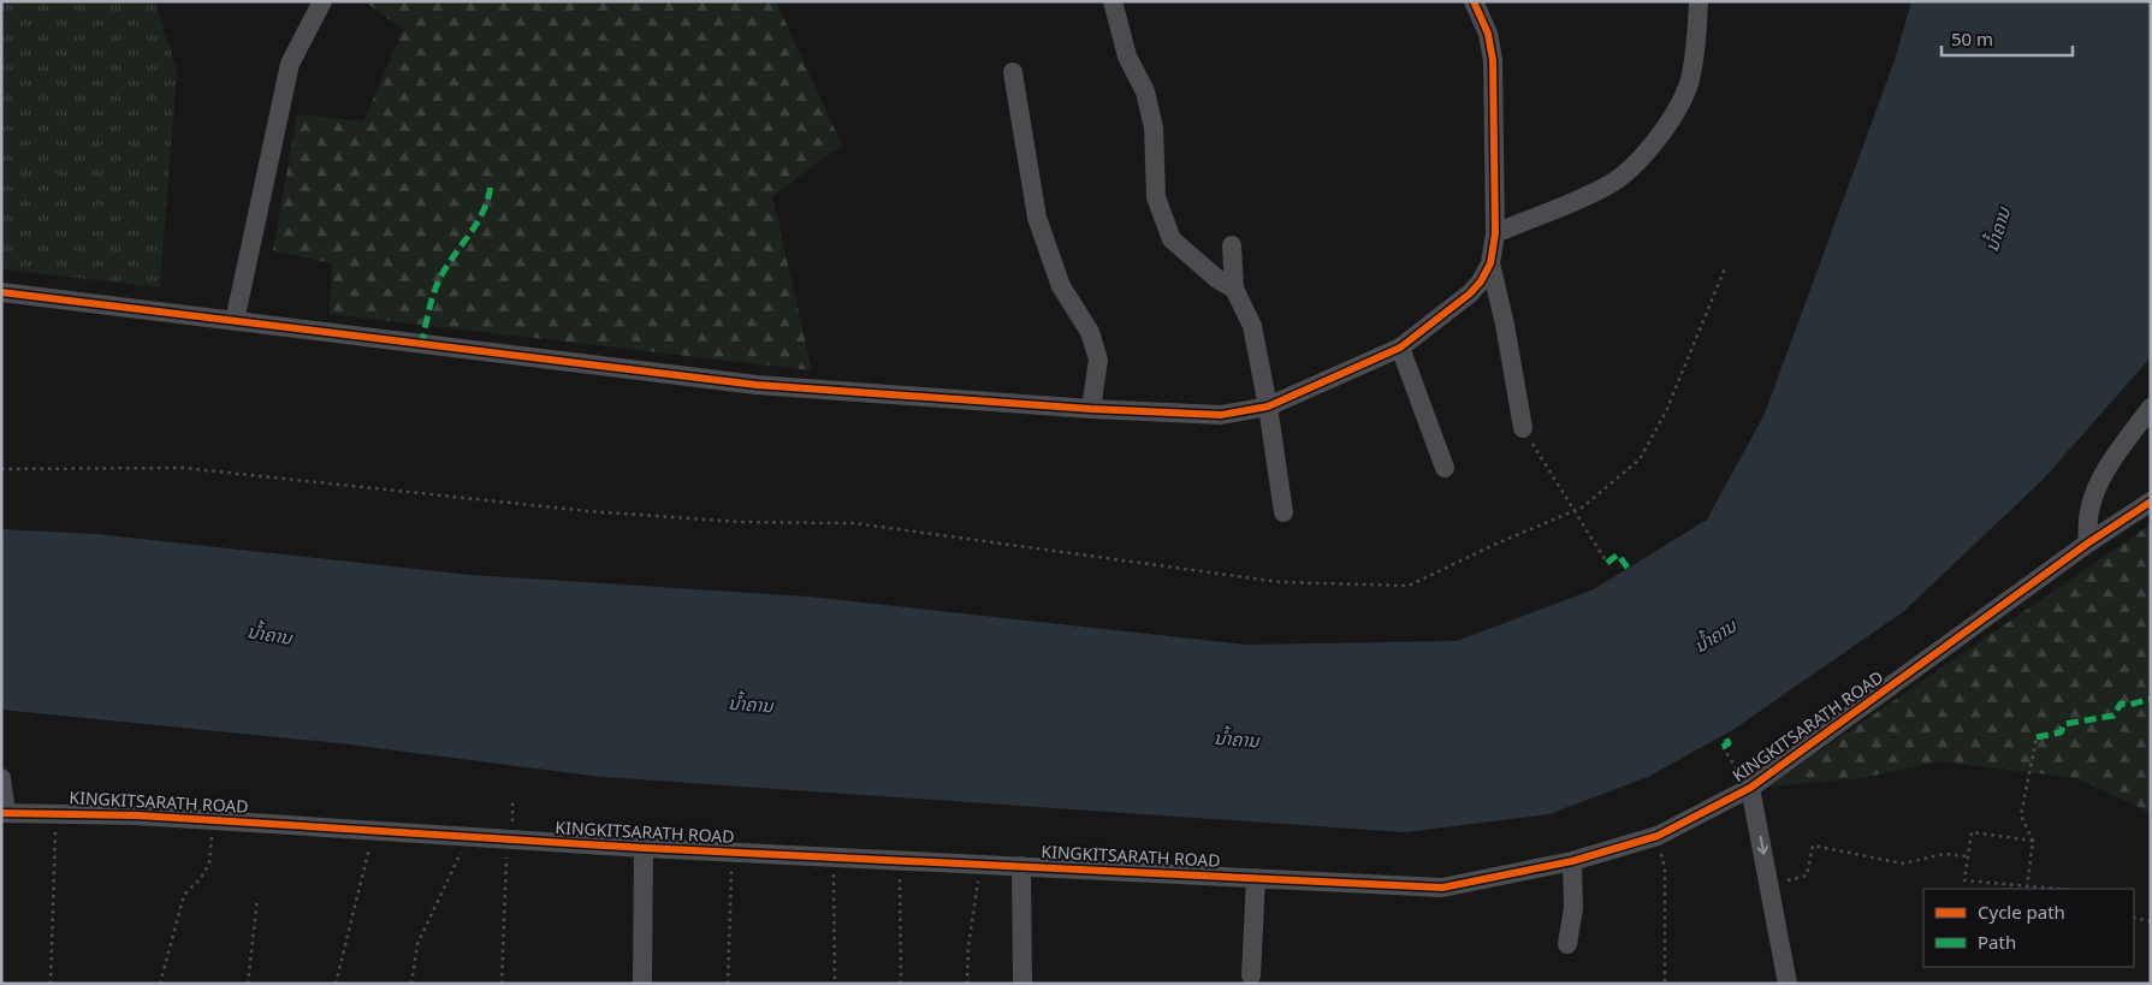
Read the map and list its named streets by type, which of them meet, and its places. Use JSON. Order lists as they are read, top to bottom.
{
  "streets": {
    "street": ["KINGKITSARATH ROAD"]
  },
  "water": ["ນ້ຳຄານ"],
  "legend": ["Cycle path", "Path"],
  "scale_bar": "50 m"
}
